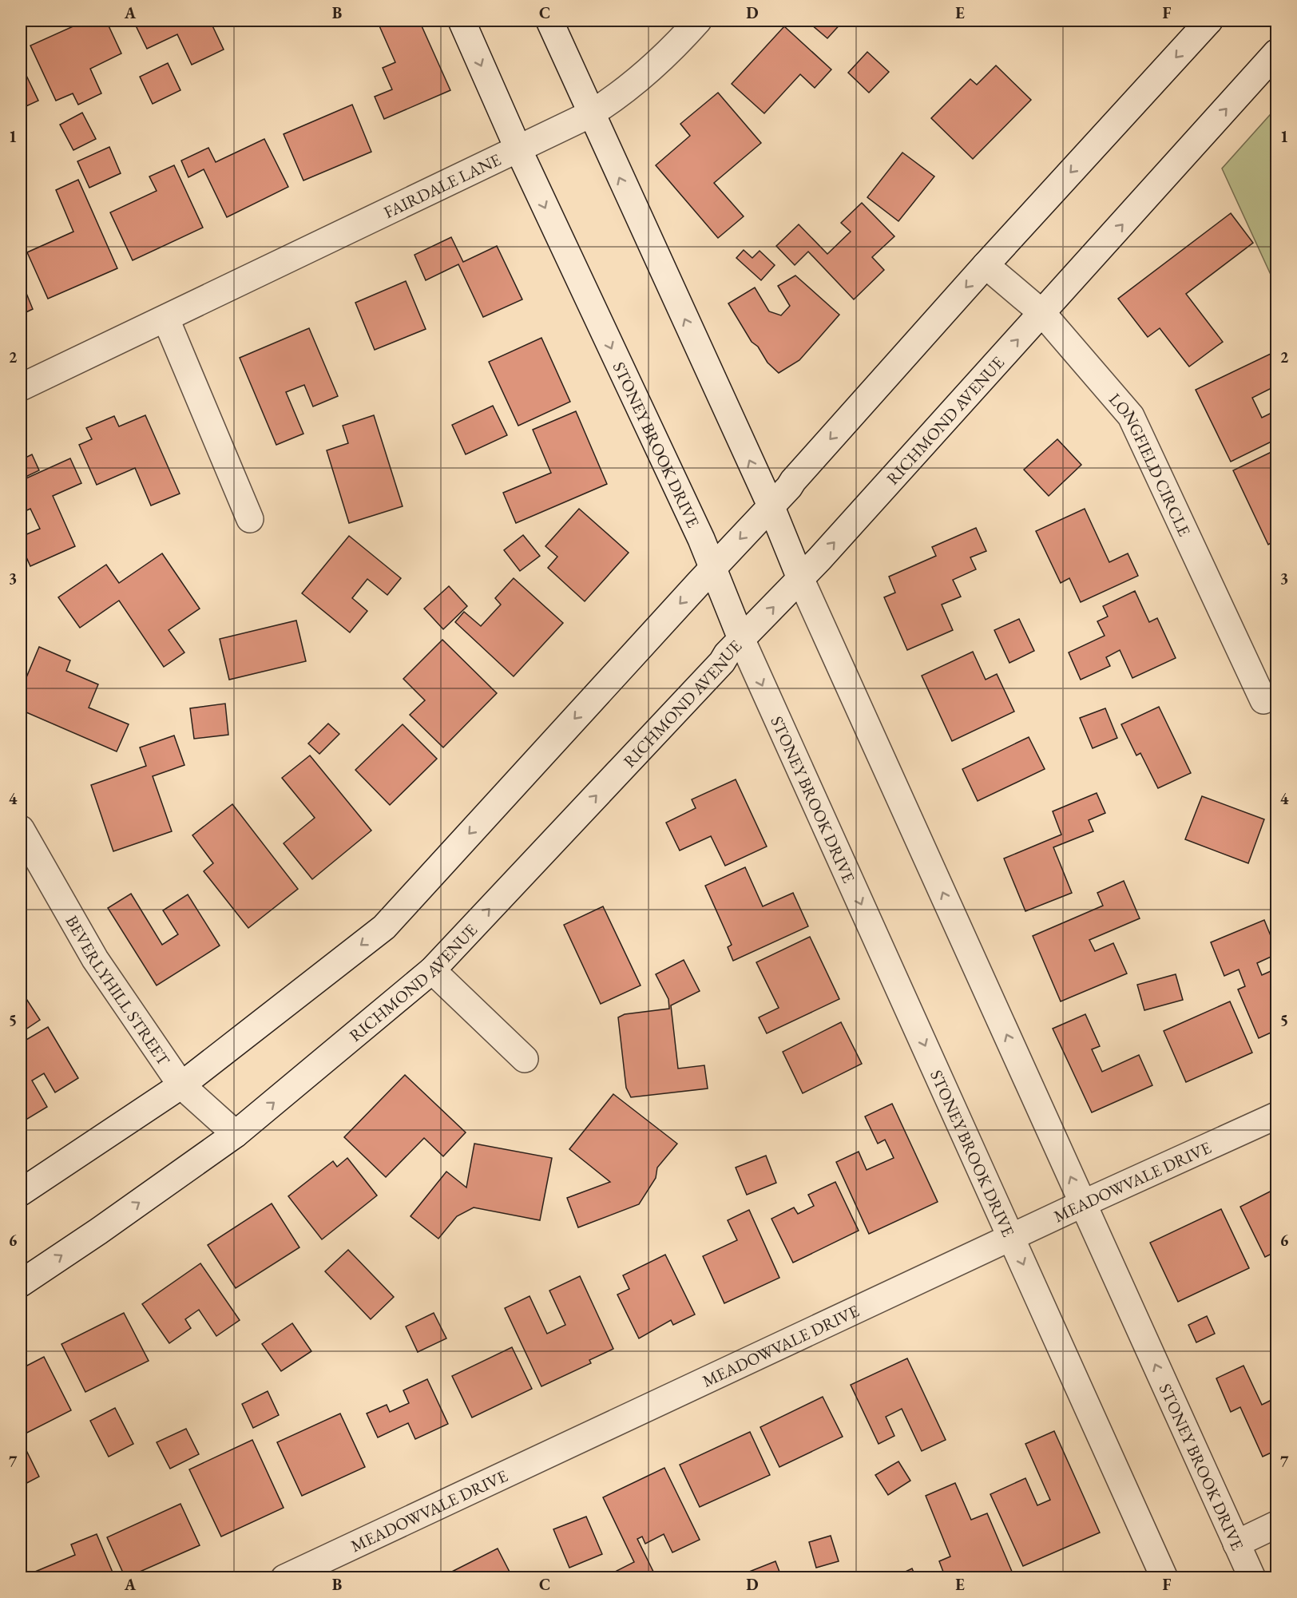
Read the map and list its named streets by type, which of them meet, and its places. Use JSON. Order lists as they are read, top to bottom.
{
  "streets": {
    "street": [
      "FAIRDALE LANE",
      "RICHMOND AVENUE",
      "STONEY BROOK DRIVE",
      "LONGFIELD CIRCLE",
      "BEVERLYHILL STREET",
      "MEADOWVALE DRIVE"
    ]
  },
  "crossings": [
    ["FAIRDALE LANE", "STONEY BROOK DRIVE"],
    ["RICHMOND AVENUE", "STONEY BROOK DRIVE"],
    ["RICHMOND AVENUE", "LONGFIELD CIRCLE"],
    ["RICHMOND AVENUE", "BEVERLYHILL STREET"],
    ["STONEY BROOK DRIVE", "MEADOWVALE DRIVE"]
  ],
  "grid": {
    "columns": [
      "A",
      "B",
      "C",
      "D",
      "E",
      "F"
    ],
    "rows": [
      "1",
      "2",
      "3",
      "4",
      "5",
      "6",
      "7"
    ]
  }
}
